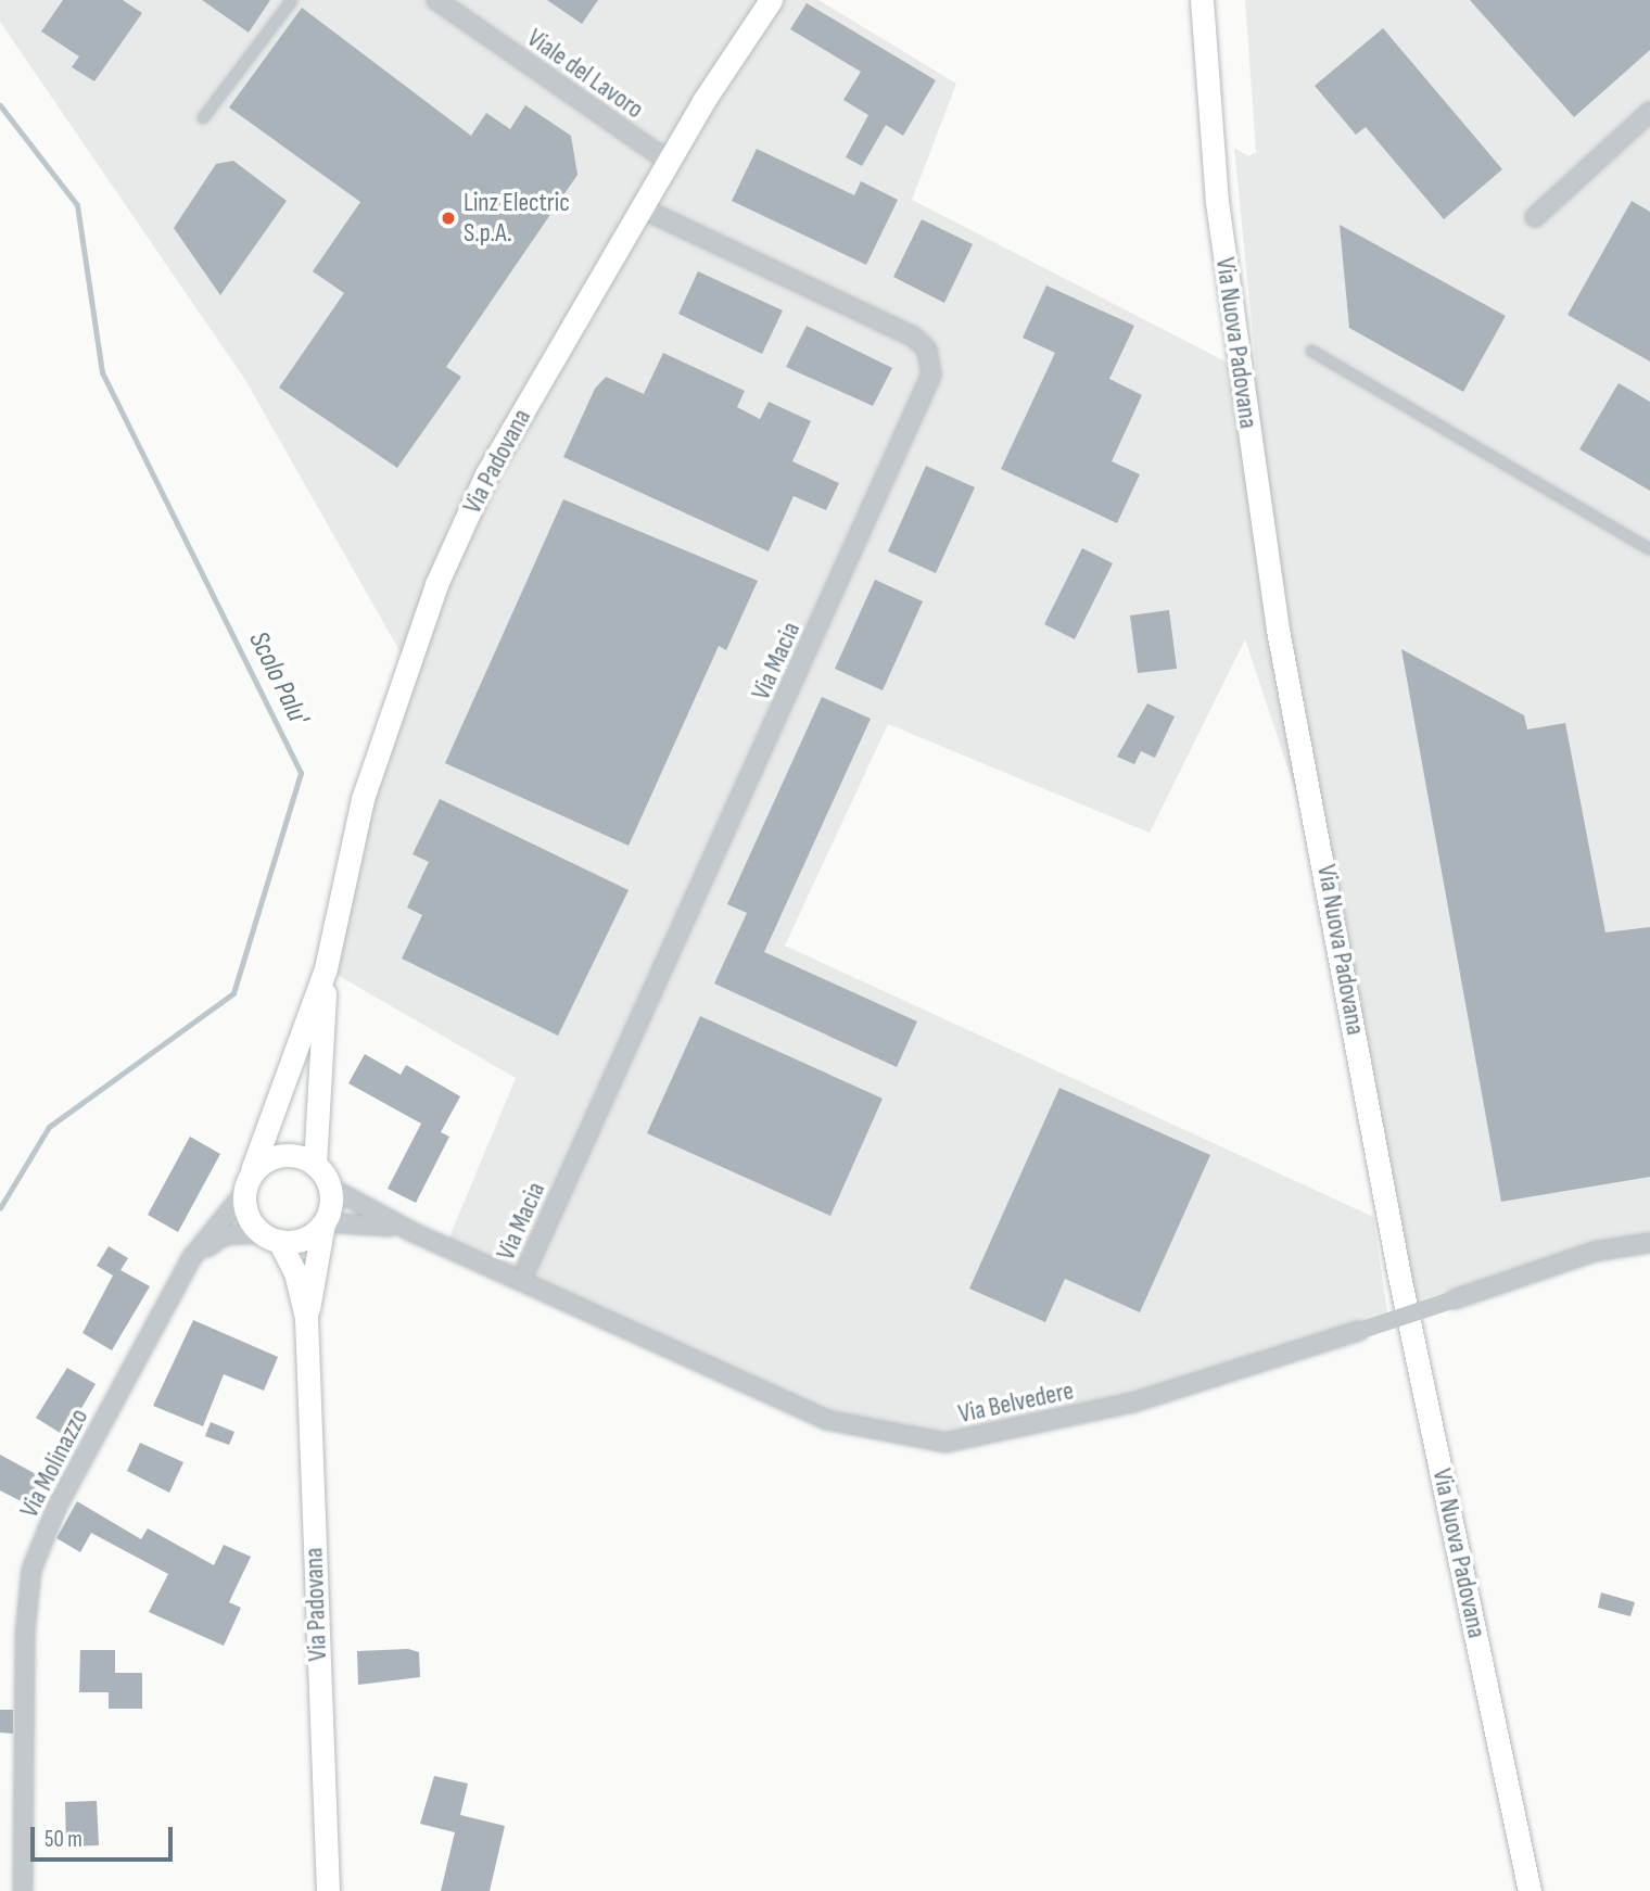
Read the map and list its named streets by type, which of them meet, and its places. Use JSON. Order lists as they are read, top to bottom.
{
  "streets": {
    "street": [
      "Viale del Lavoro",
      "Via Nuova Padovana",
      "Via Padovana",
      "Via Macia",
      "Via Belvedere",
      "Via Molinazzo"
    ]
  },
  "crossings": [
    ["Viale del Lavoro", "Via Padovana"],
    ["Via Padovana", "Via Macia"],
    ["Via Padovana", "Via Belvedere"],
    ["Via Padovana", "Via Molinazzo"],
    ["Via Macia", "Via Belvedere"],
    ["Via Belvedere", "Via Molinazzo"]
  ],
  "water": ["Scolo Palu'"],
  "places": ["Linz Electric S.p.A."],
  "scale_bar": "50 m"
}
